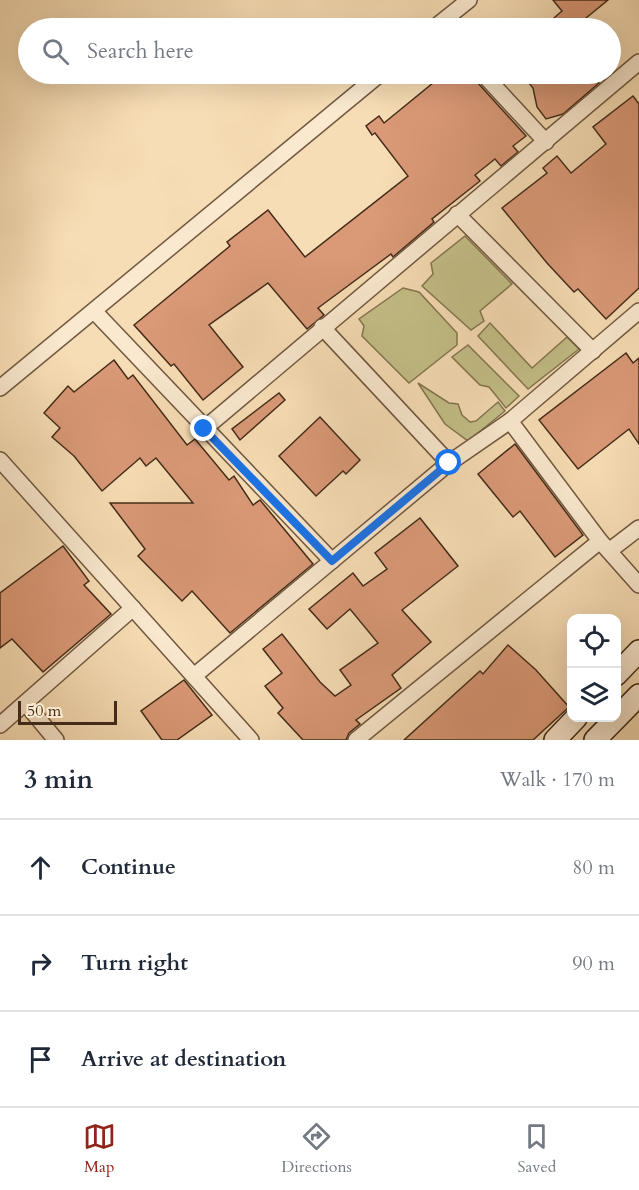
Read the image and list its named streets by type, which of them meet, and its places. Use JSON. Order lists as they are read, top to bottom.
{
  "scale_bar": "50 m",
  "page": {
    "search": "Search here",
    "scale": "50 m",
    "heading": ["3 min", "Walk · 170 m"],
    "list": [
      ["Continue", "80 m"],
      ["Turn right", "90 m"],
      "Arrive at destination"
    ],
    "nav": ["Map", "Directions", "Saved"]
  }
}
